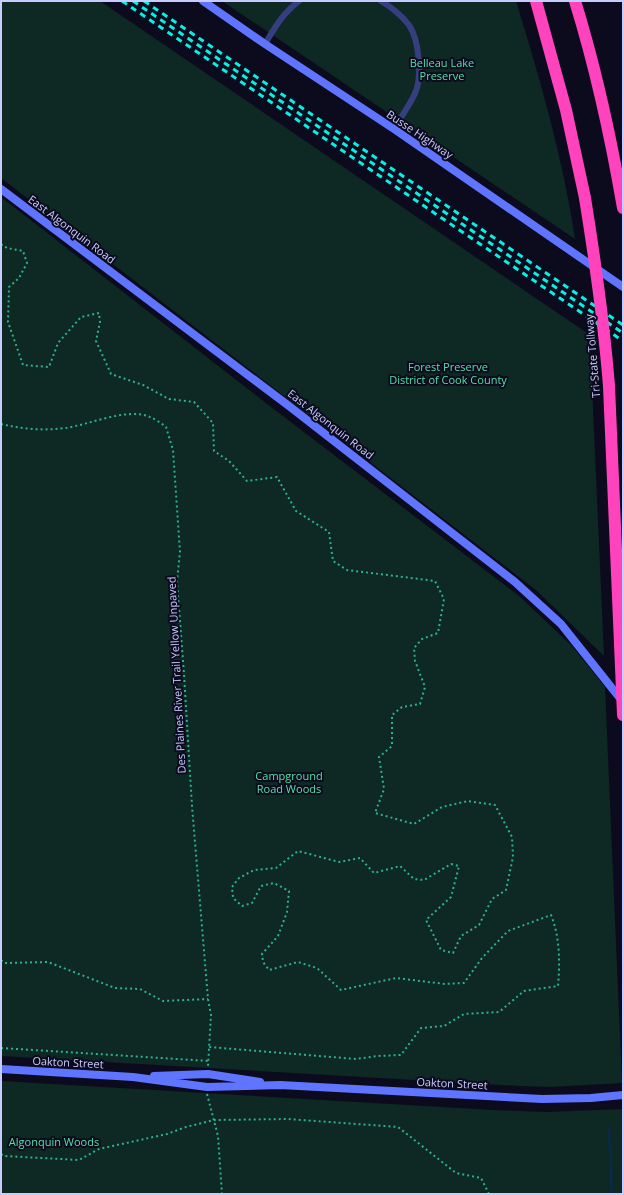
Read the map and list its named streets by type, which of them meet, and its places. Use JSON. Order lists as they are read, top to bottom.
{
  "streets": {
    "highway": ["Tri-State Tollway"],
    "main road": ["Busse Highway", "East Algonquin Road", "Oakton Street"],
    "path": ["Des Plaines River Trail Yellow Unpaved"]
  },
  "parks": [
    "Belleau Lake Preserve",
    "Forest Preserve District of Cook County",
    "Campground Road Woods",
    "Algonquin Woods"
  ]
}
